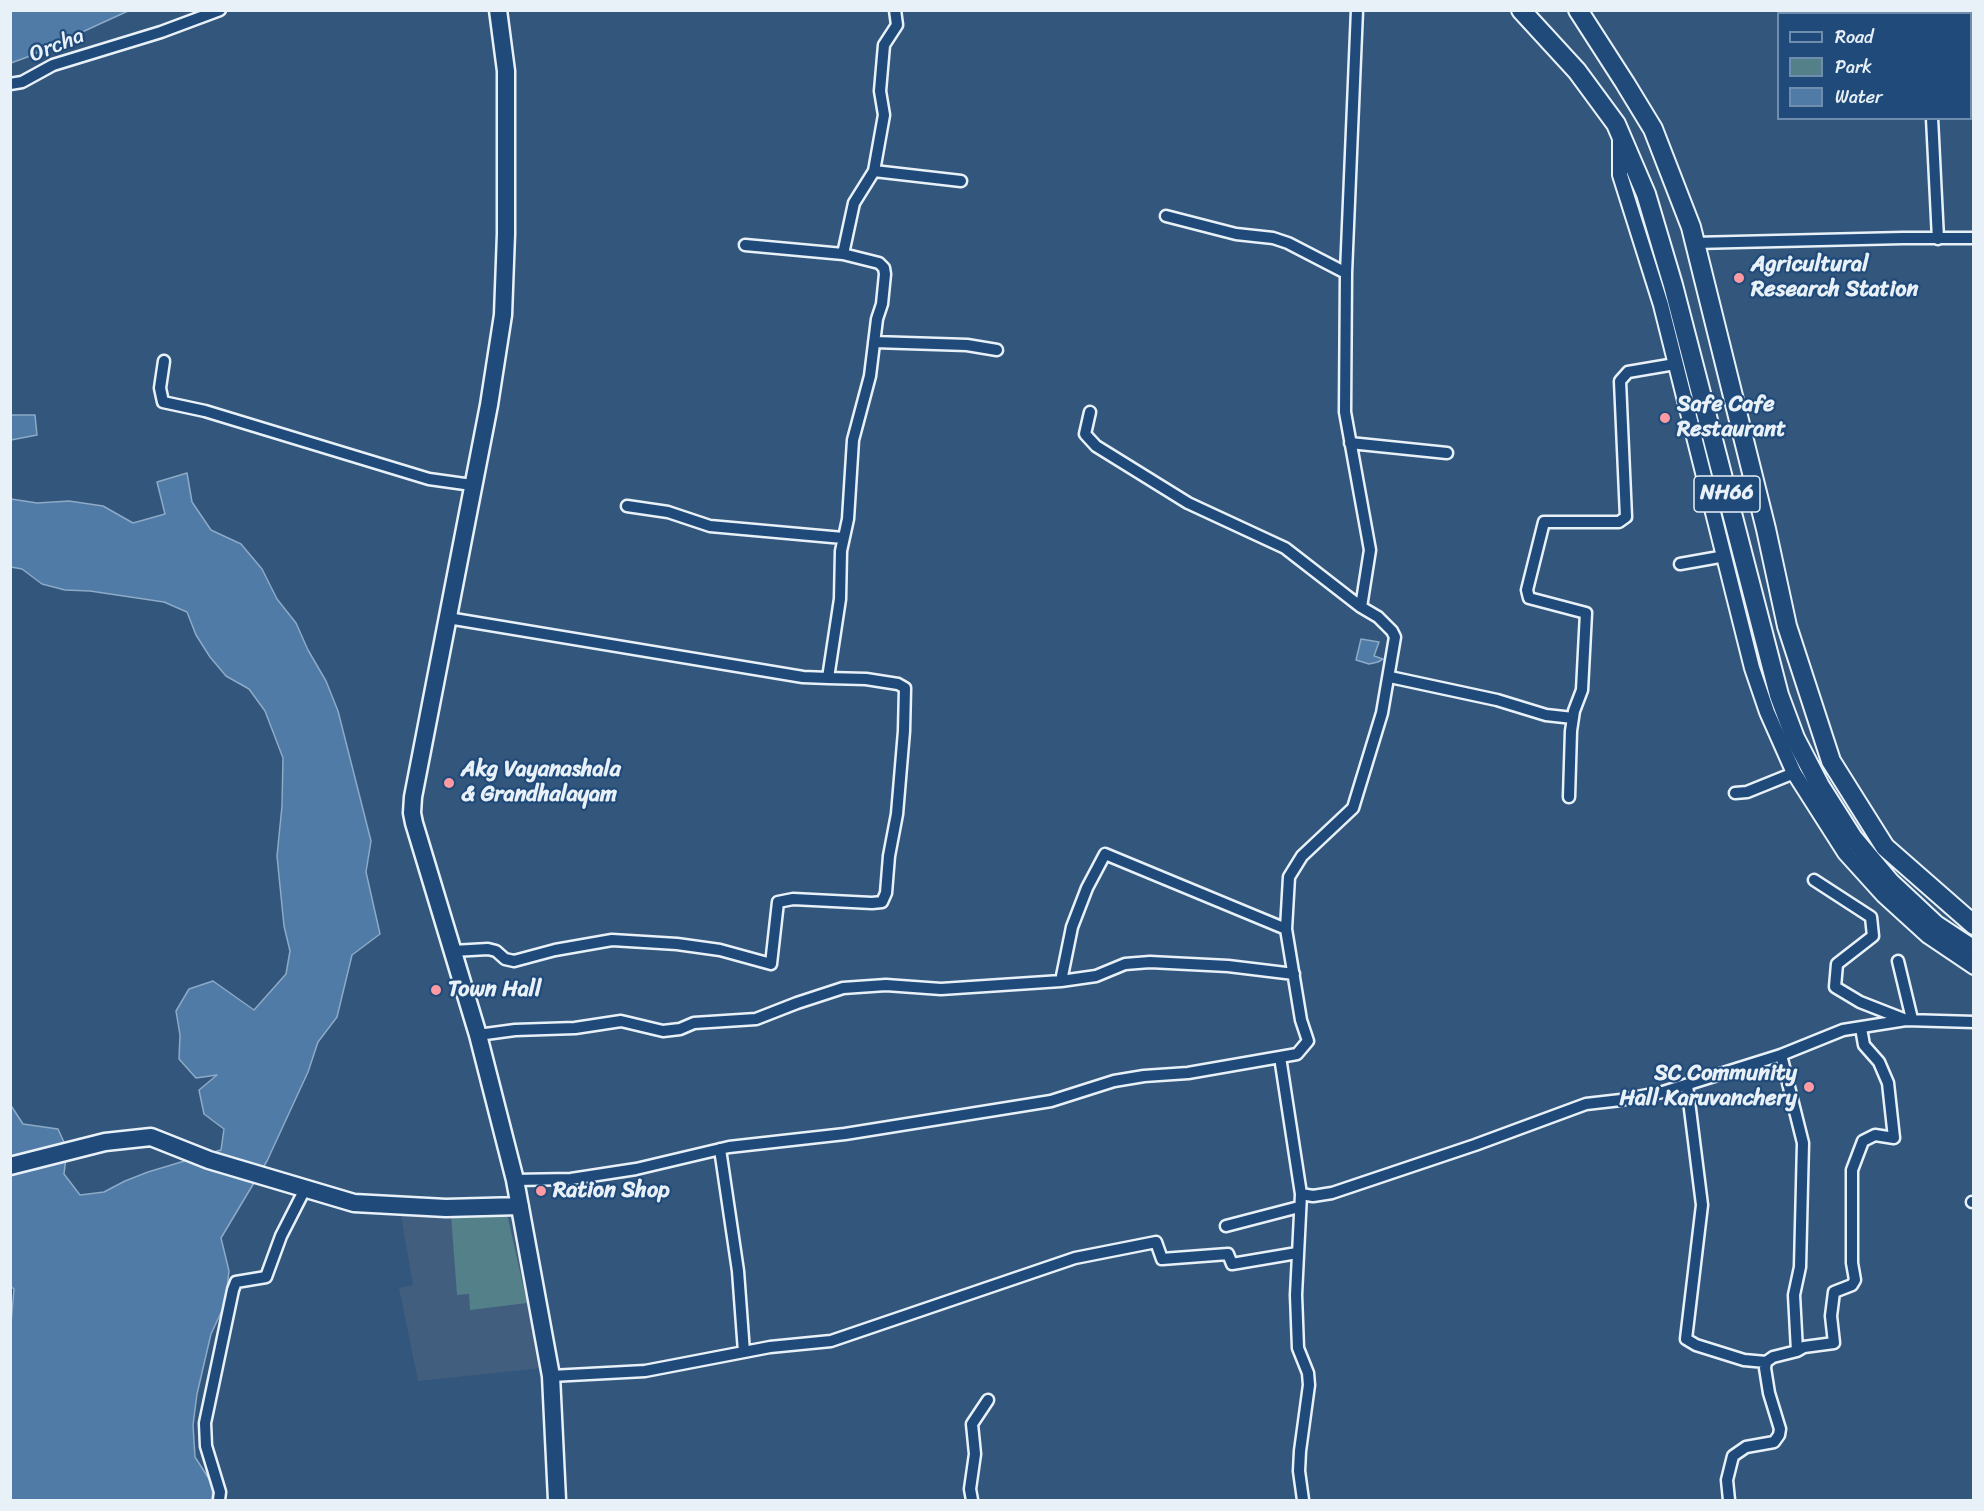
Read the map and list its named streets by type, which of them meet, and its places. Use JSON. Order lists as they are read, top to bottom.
{
  "streets": {
    "highway": ["NH66"],
    "street": ["Orcha"]
  },
  "places": [
    "Agricultural Research Station",
    "Safe Cafe Restaurant",
    "Akg Vayanashala & Grandhalayam",
    "Town Hall",
    "SC Community Hall Karuvanchery",
    "Ration Shop"
  ],
  "legend": ["Road", "Park", "Water"]
}
